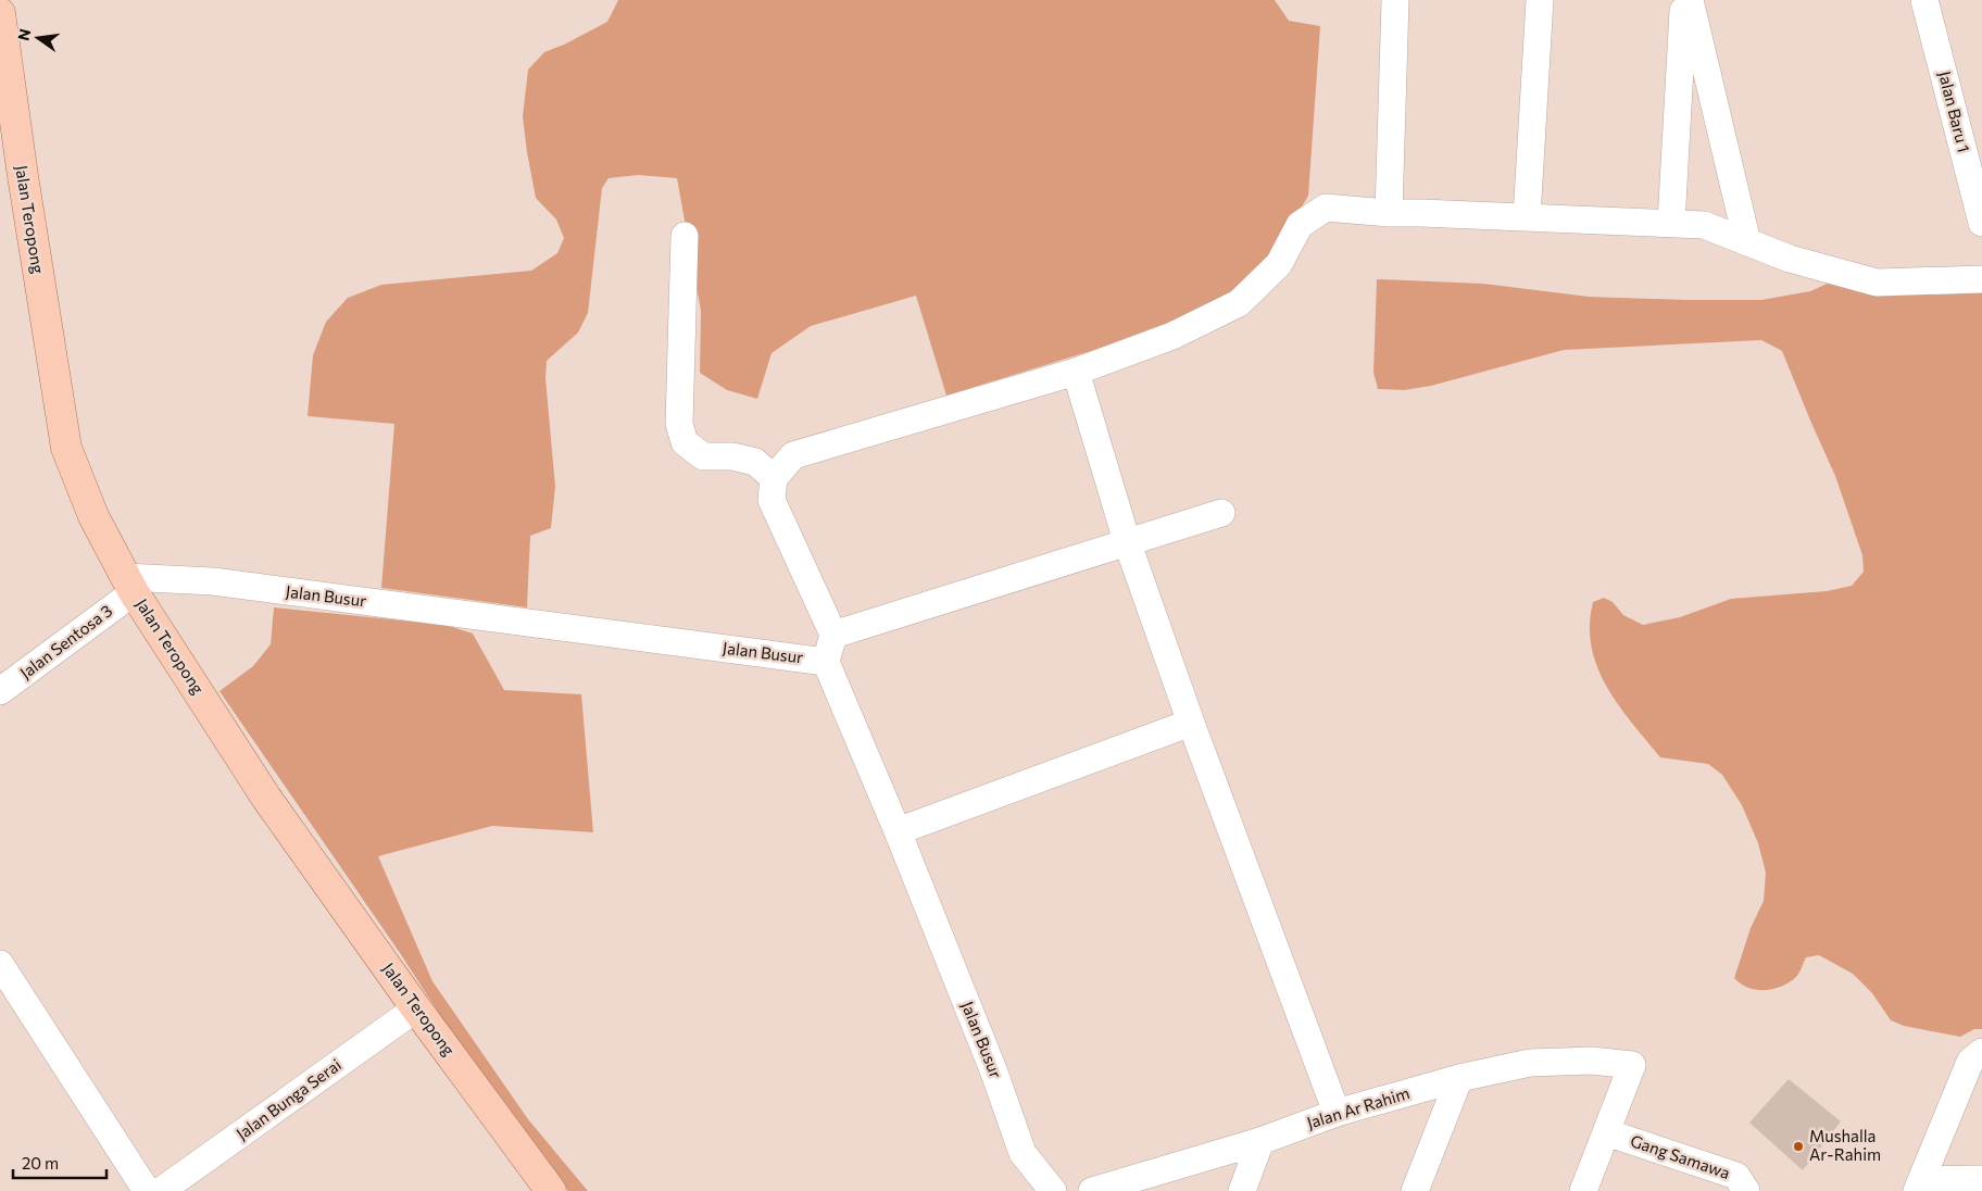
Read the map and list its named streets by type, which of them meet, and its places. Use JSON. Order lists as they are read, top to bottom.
{
  "streets": {
    "main road": ["Jalan Teropong"],
    "street": [
      "Jalan Baru 1",
      "Jalan Busur",
      "Jalan Sentosa 3",
      "Jalan Bunga Serai",
      "Jalan Ar Rahim",
      "Gang Samawa"
    ]
  },
  "crossings": [
    ["Jalan Teropong", "Jalan Busur"],
    ["Jalan Teropong", "Jalan Sentosa 3"],
    ["Jalan Teropong", "Jalan Bunga Serai"],
    ["Jalan Busur", "Jalan Sentosa 3"],
    ["Jalan Ar Rahim", "Gang Samawa"]
  ],
  "places": ["Mushalla Ar-Rahim"],
  "scale_bar": "20 m",
  "north": "left"
}
